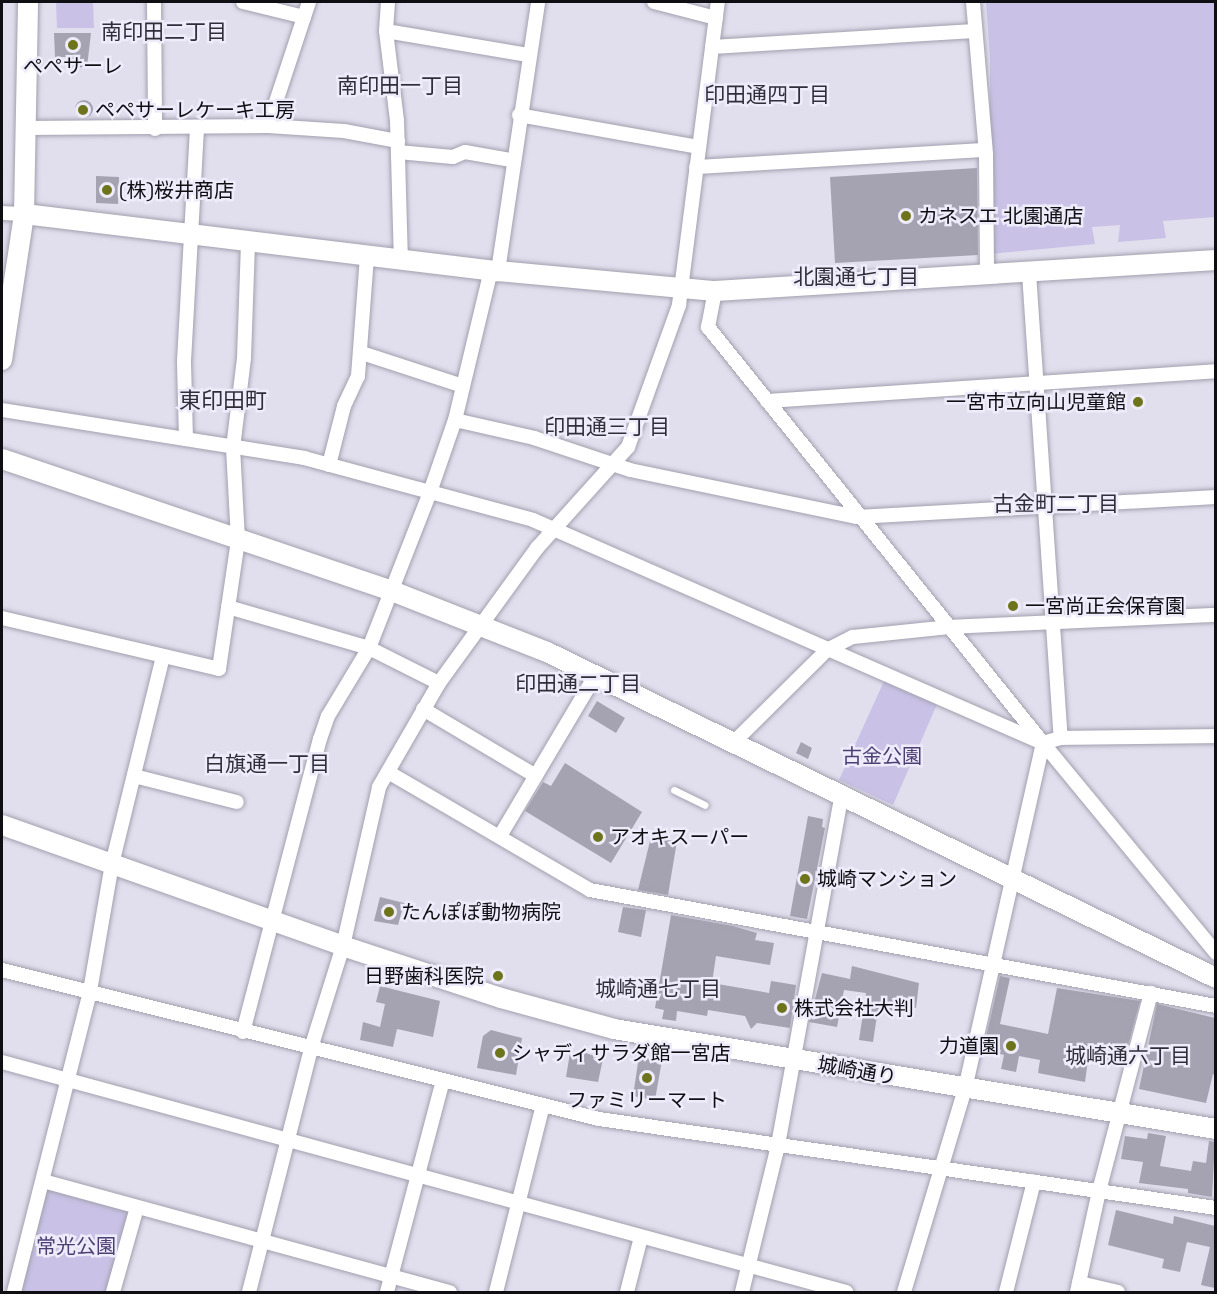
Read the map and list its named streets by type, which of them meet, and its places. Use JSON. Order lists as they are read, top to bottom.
{
  "streets": {
    "street": ["城崎通り"]
  },
  "districts": [
    "南印田二丁目",
    "南印田一丁目",
    "印田通四丁目",
    "北園通七丁目",
    "東印田町",
    "印田通三丁目",
    "古金町二丁目",
    "印田通二丁目",
    "白旗通一丁目",
    "城崎通七丁目",
    "城崎通六丁目"
  ],
  "parks": ["古金公園", "常光公園"],
  "places": [
    "ぺぺサーレ",
    "ペペサーレケーキ工房",
    "(株)桜井商店",
    "カネスエ 北園通店",
    "一宮市立向山児童館",
    "一宮尚正会保育園",
    "アオキスーパー",
    "城崎マンション",
    "たんぽぽ動物病院",
    "日野歯科医院",
    "株式会社大判",
    "力道園",
    "シャディサラダ館一宮店",
    "ファミリーマート"
  ]
}
